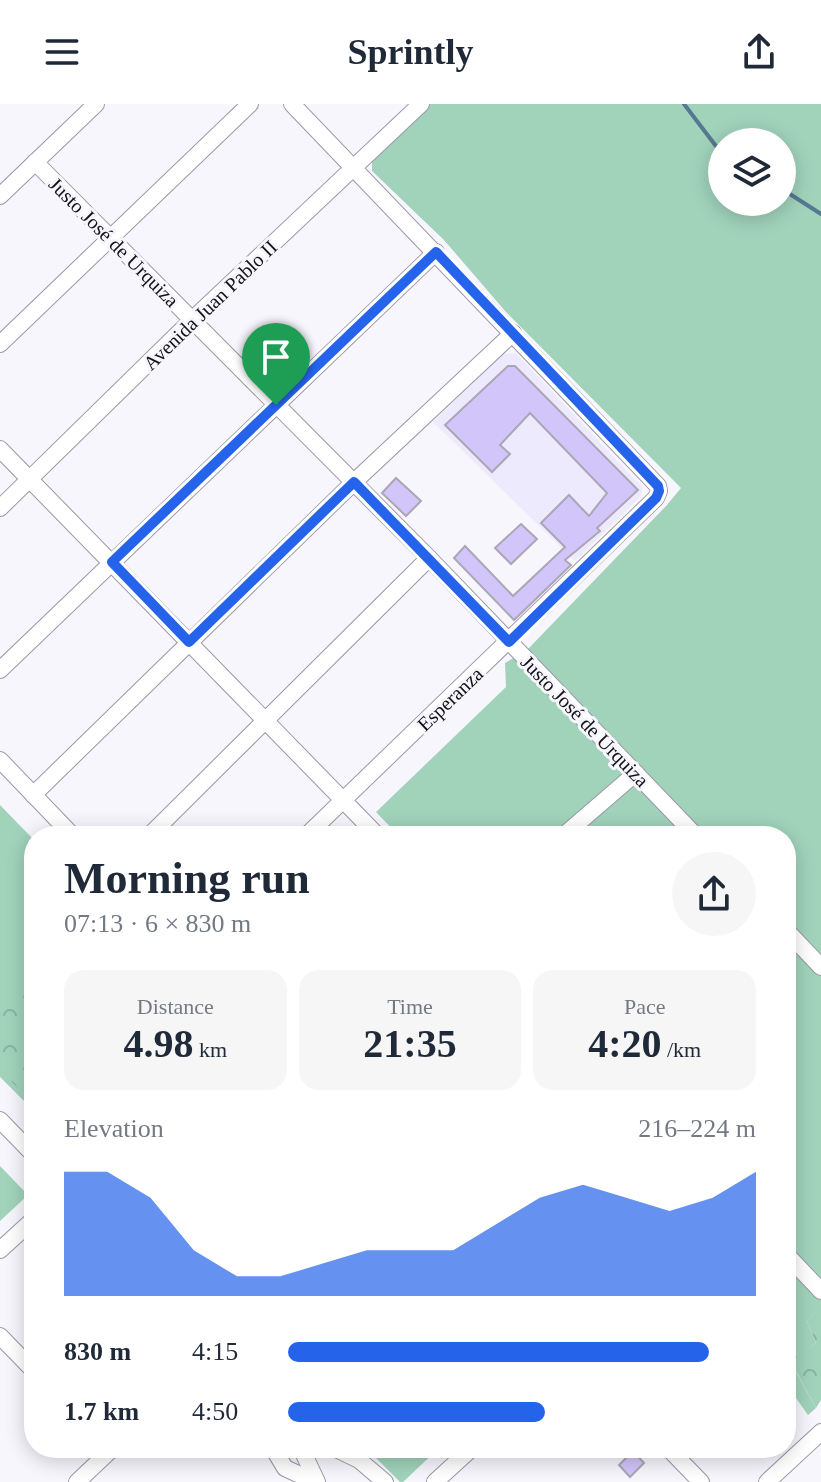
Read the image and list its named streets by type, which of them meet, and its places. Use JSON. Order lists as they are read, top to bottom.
{
  "streets": {
    "street": ["Justo José de Urquiza", "Avenida Juan Pablo II", "Esperanza"]
  },
  "crossings": [
    ["Justo José de Urquiza", "Avenida Juan Pablo II"],
    ["Justo José de Urquiza", "Esperanza"]
  ],
  "page": {
    "header": "Sprintly",
    "heading": ["Morning run", "07:13 · 6 × 830 m"],
    "stats": [
      ["Distance", "4.98 km"],
      ["Time", "21:35"],
      ["Pace", "4:20 /km"]
    ],
    "chart": ["Elevation", "216–224 m"],
    "list": [
      {
        "name": "830 m",
        "note": "4:15"
      },
      {
        "name": "1.7 km",
        "note": "4:50"
      }
    ]
  }
}
